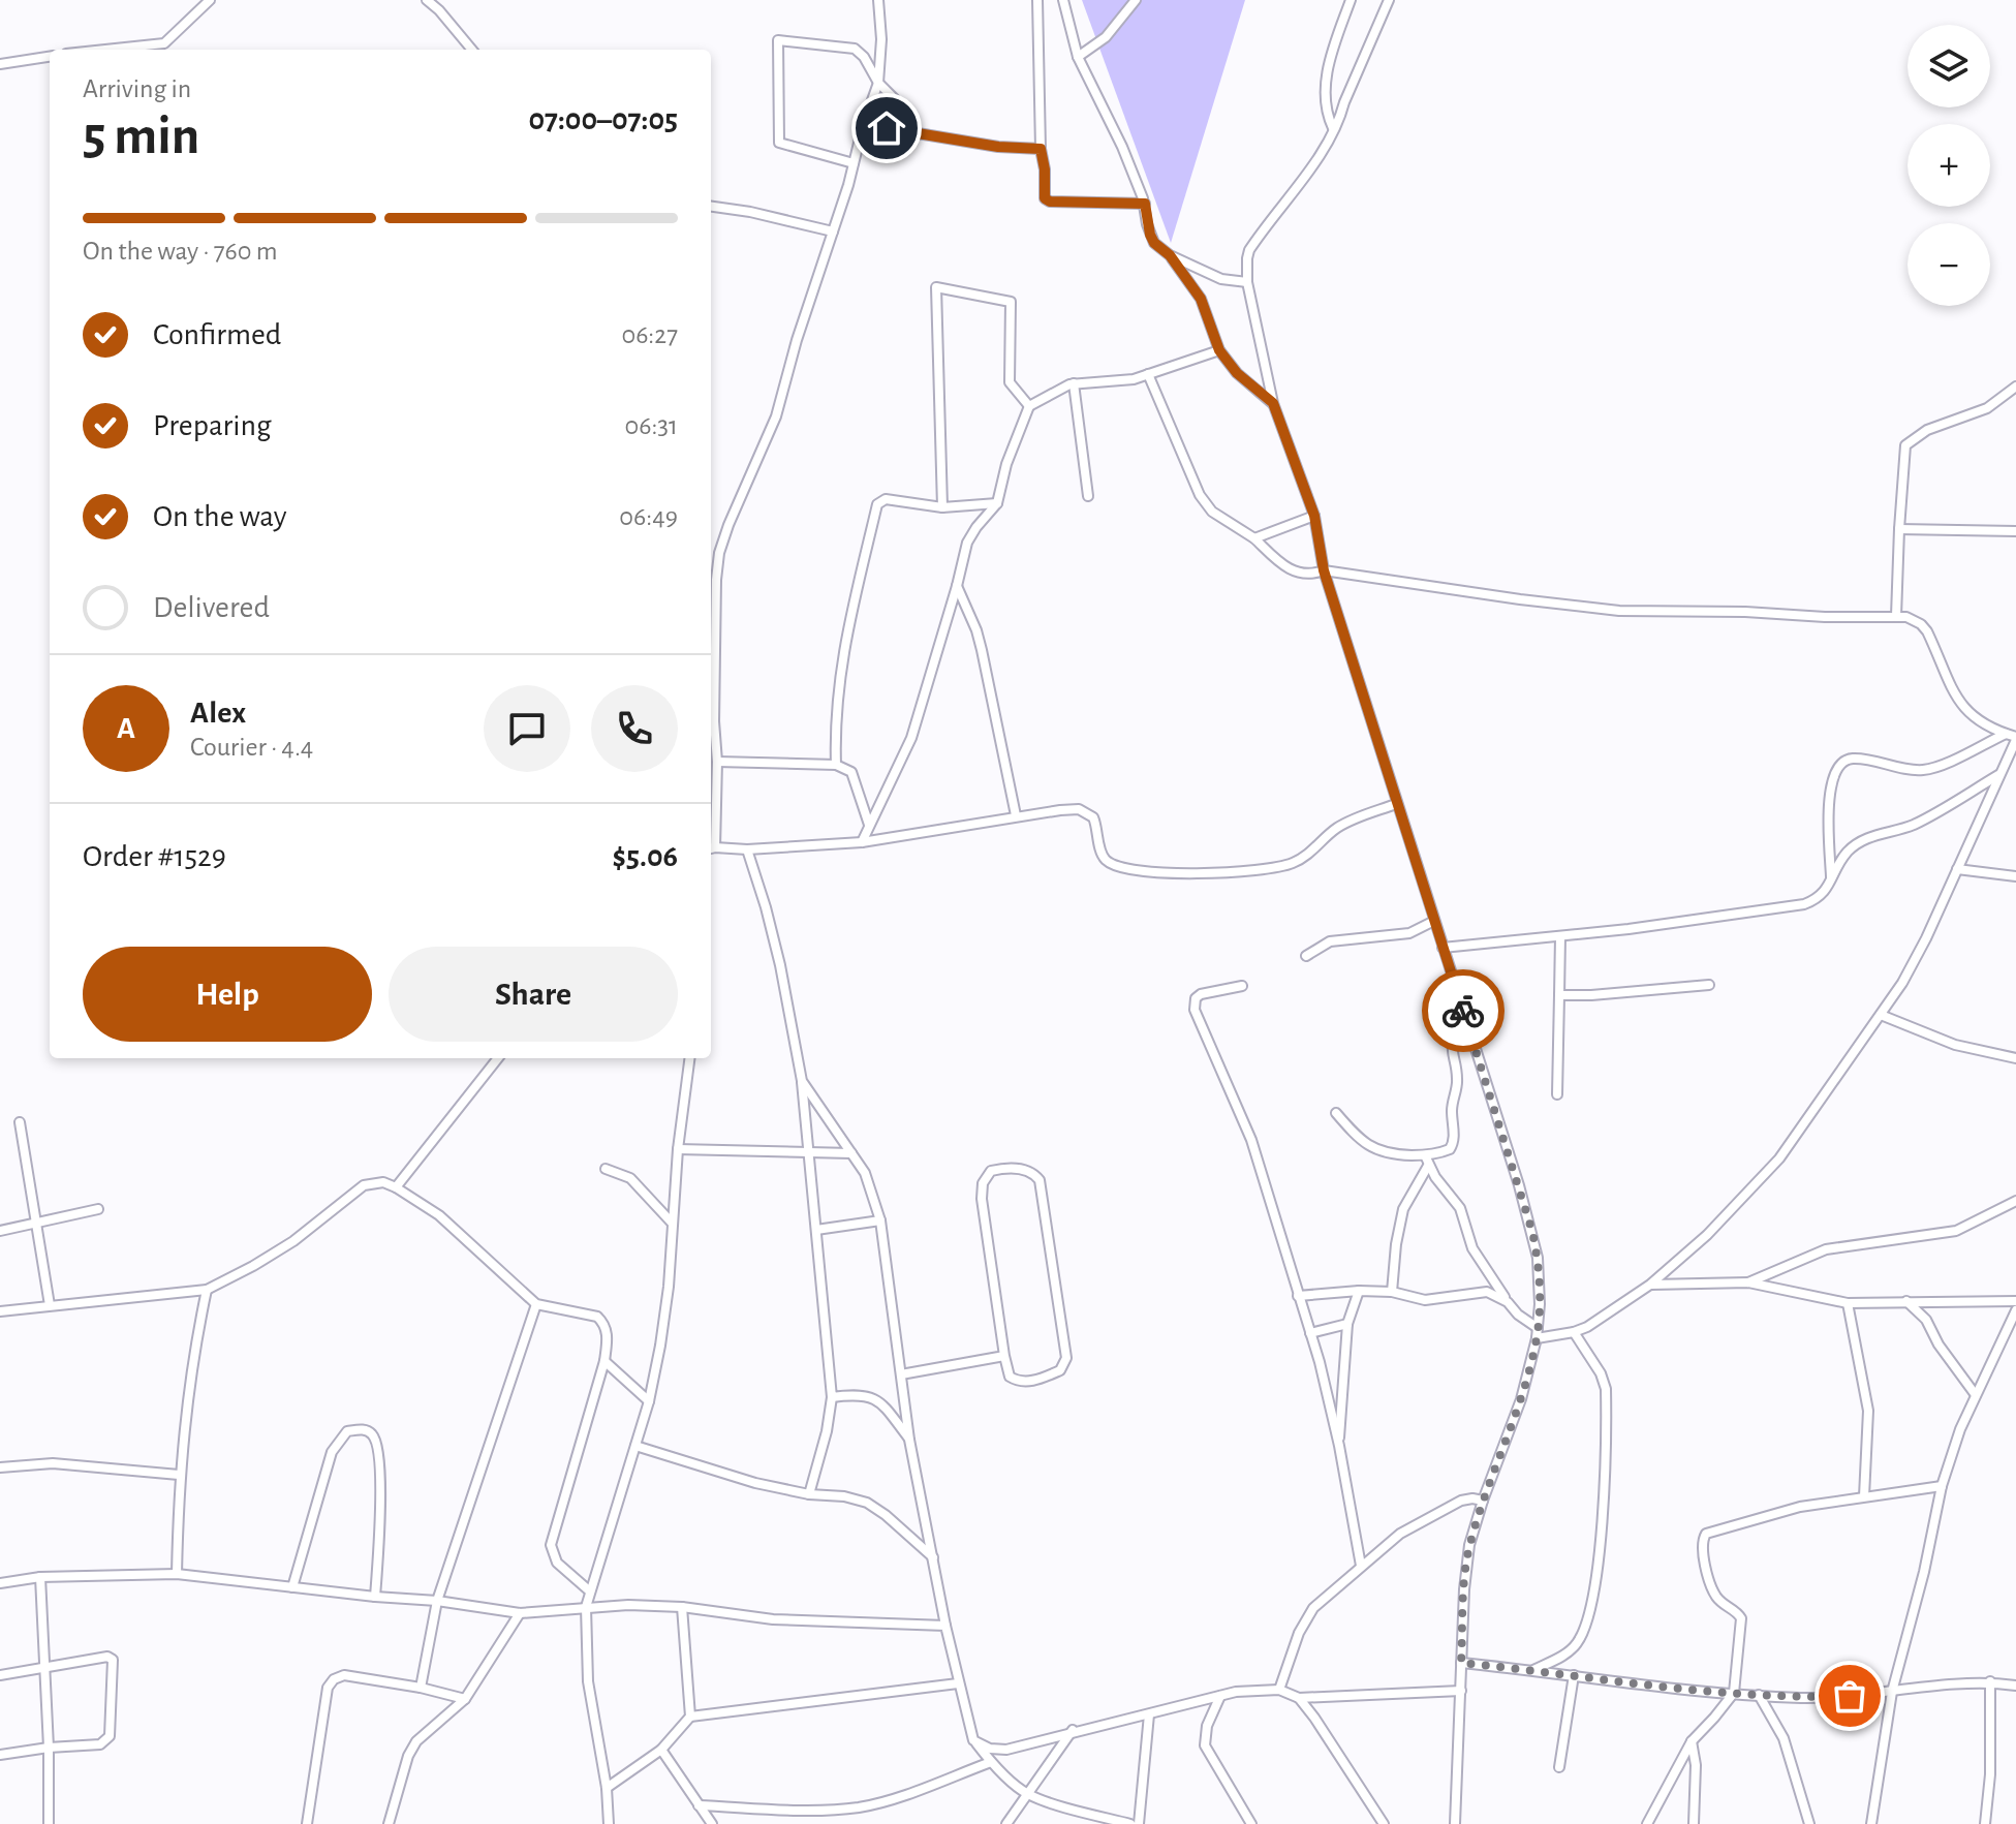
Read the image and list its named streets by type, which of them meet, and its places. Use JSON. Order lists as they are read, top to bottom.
{
  "page": {
    "map_buttons": ["+", "−"],
    "heading": ["5 min", "Arriving in", "07:00–07:05"],
    "panel": [
      "Alex",
      "Courier · 4.4",
      "Order #1529",
      "$5.06"
    ],
    "bar": "On the way · 760 m",
    "list": [
      ["Confirmed", "06:27"],
      ["Preparing", "06:31"],
      ["On the way", "06:49"],
      "Delivered"
    ],
    "round": "A",
    "buttons": ["Help", "Share"]
  }
}
